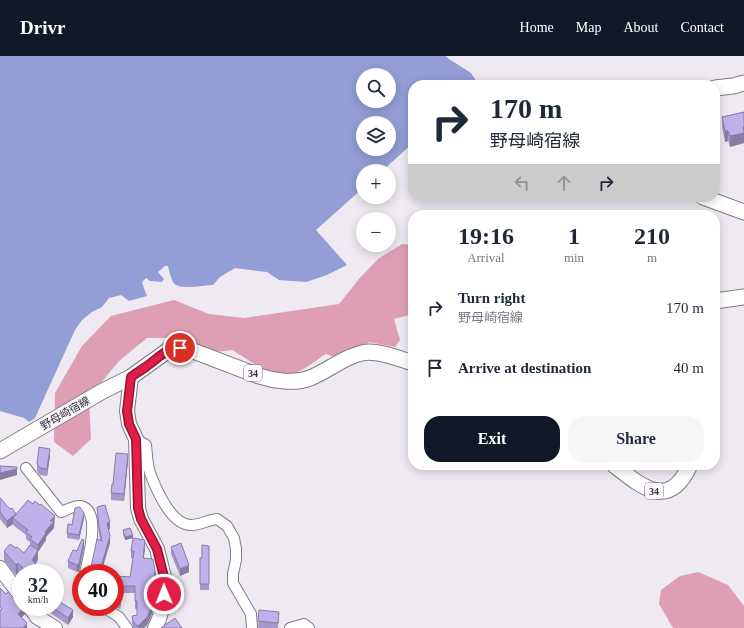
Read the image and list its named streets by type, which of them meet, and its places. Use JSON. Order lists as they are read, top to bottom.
{
  "streets": {
    "main road": ["34", "野母崎宿線"]
  },
  "page": {
    "header": "Drivr",
    "nav": [
      "Home",
      "Map",
      "About",
      "Contact"
    ],
    "map_buttons": ["+", "−"],
    "turn": ["170 m", "野母崎宿線"],
    "eta": [
      "19:16",
      "Arrival",
      "1",
      "min",
      "210",
      "m"
    ],
    "list": [
      {
        "name": "Turn right",
        "note": "野母崎宿線",
        "value": "170 m"
      },
      {
        "name": "Arrive at destination",
        "value": "40 m"
      }
    ],
    "buttons": ["Exit", "Share"],
    "speed": "32 km/h",
    "limit": "40"
  }
}
